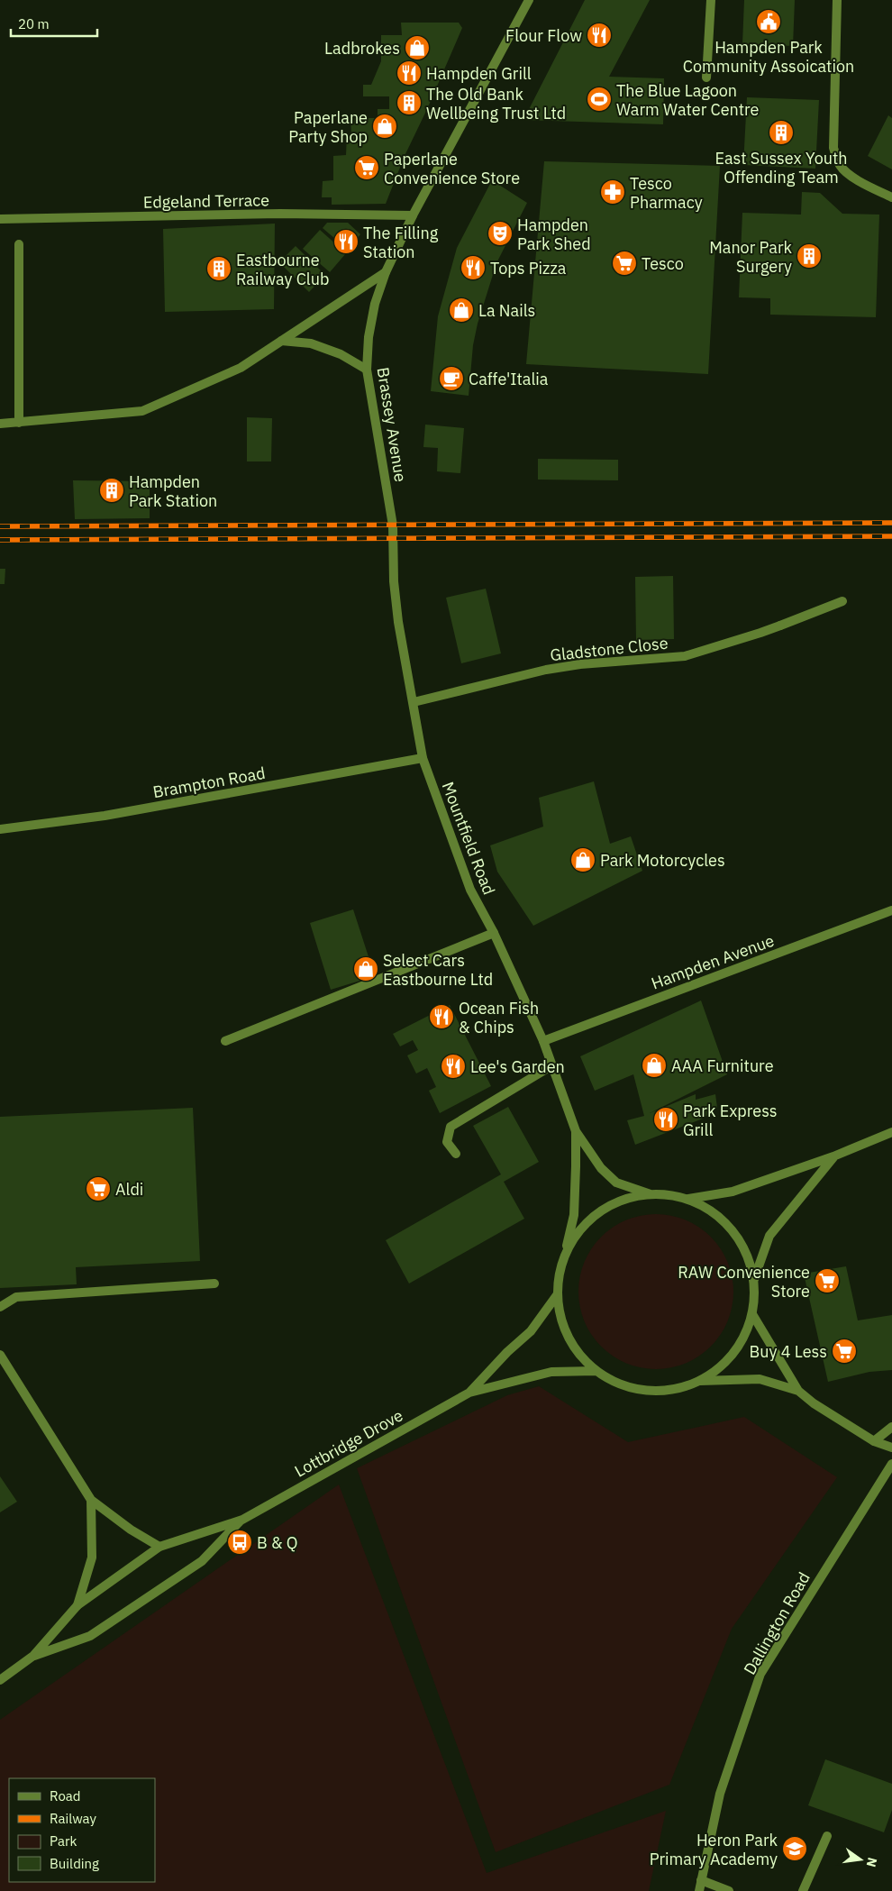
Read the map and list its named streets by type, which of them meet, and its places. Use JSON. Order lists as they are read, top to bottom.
{
  "streets": {
    "street": [
      "Edgeland Terrace",
      "Brassey Avenue",
      "Gladstone Close",
      "Brampton Road",
      "Mountfield Road",
      "Hampden Avenue",
      "Lottbridge Drove",
      "Dallington Road"
    ]
  },
  "crossings": [
    ["Edgeland Terrace", "Brassey Avenue"],
    ["Brassey Avenue", "Mountfield Road"],
    ["Gladstone Close", "Mountfield Road"],
    ["Brampton Road", "Mountfield Road"],
    ["Mountfield Road", "Hampden Avenue"],
    ["Mountfield Road", "Lottbridge Drove"]
  ],
  "places": {
    "public building": ["Hampden Park Community Assoication"],
    "restaurant": [
      "Flour Flow",
      "Hampden Grill",
      "The Filling Station",
      "Tops Pizza",
      "Ocean Fish & Chips",
      "Lee's Garden",
      "Park Express Grill"
    ],
    "shop": [
      "Ladbrokes",
      "Paperlane Party Shop",
      "La Nails",
      "Park Motorcycles",
      "Select Cars Eastbourne Ltd",
      "AAA Furniture"
    ],
    "sports": ["The Blue Lagoon Warm Water Centre"],
    "building": [
      "The Old Bank Wellbeing Trust Ltd",
      "East Sussex Youth Offending Team",
      "Manor Park Surgery",
      "Eastbourne Railway Club",
      "Hampden Park Station"
    ],
    "supermarket": [
      "Paperlane Convenience Store",
      "Tesco",
      "Aldi",
      "RAW Convenience Store",
      "Buy 4 Less"
    ],
    "pharmacy": ["Tesco Pharmacy"],
    "theatre": ["Hampden Park Shed"],
    "cafe": ["Caffe'Italia"],
    "bus stop": ["B & Q"],
    "school or university": ["Heron Park Primary Academy"]
  },
  "legend": [
    "Road",
    "Railway",
    "Park",
    "Building"
  ],
  "scale_bar": "20 m",
  "north": "right"
}
